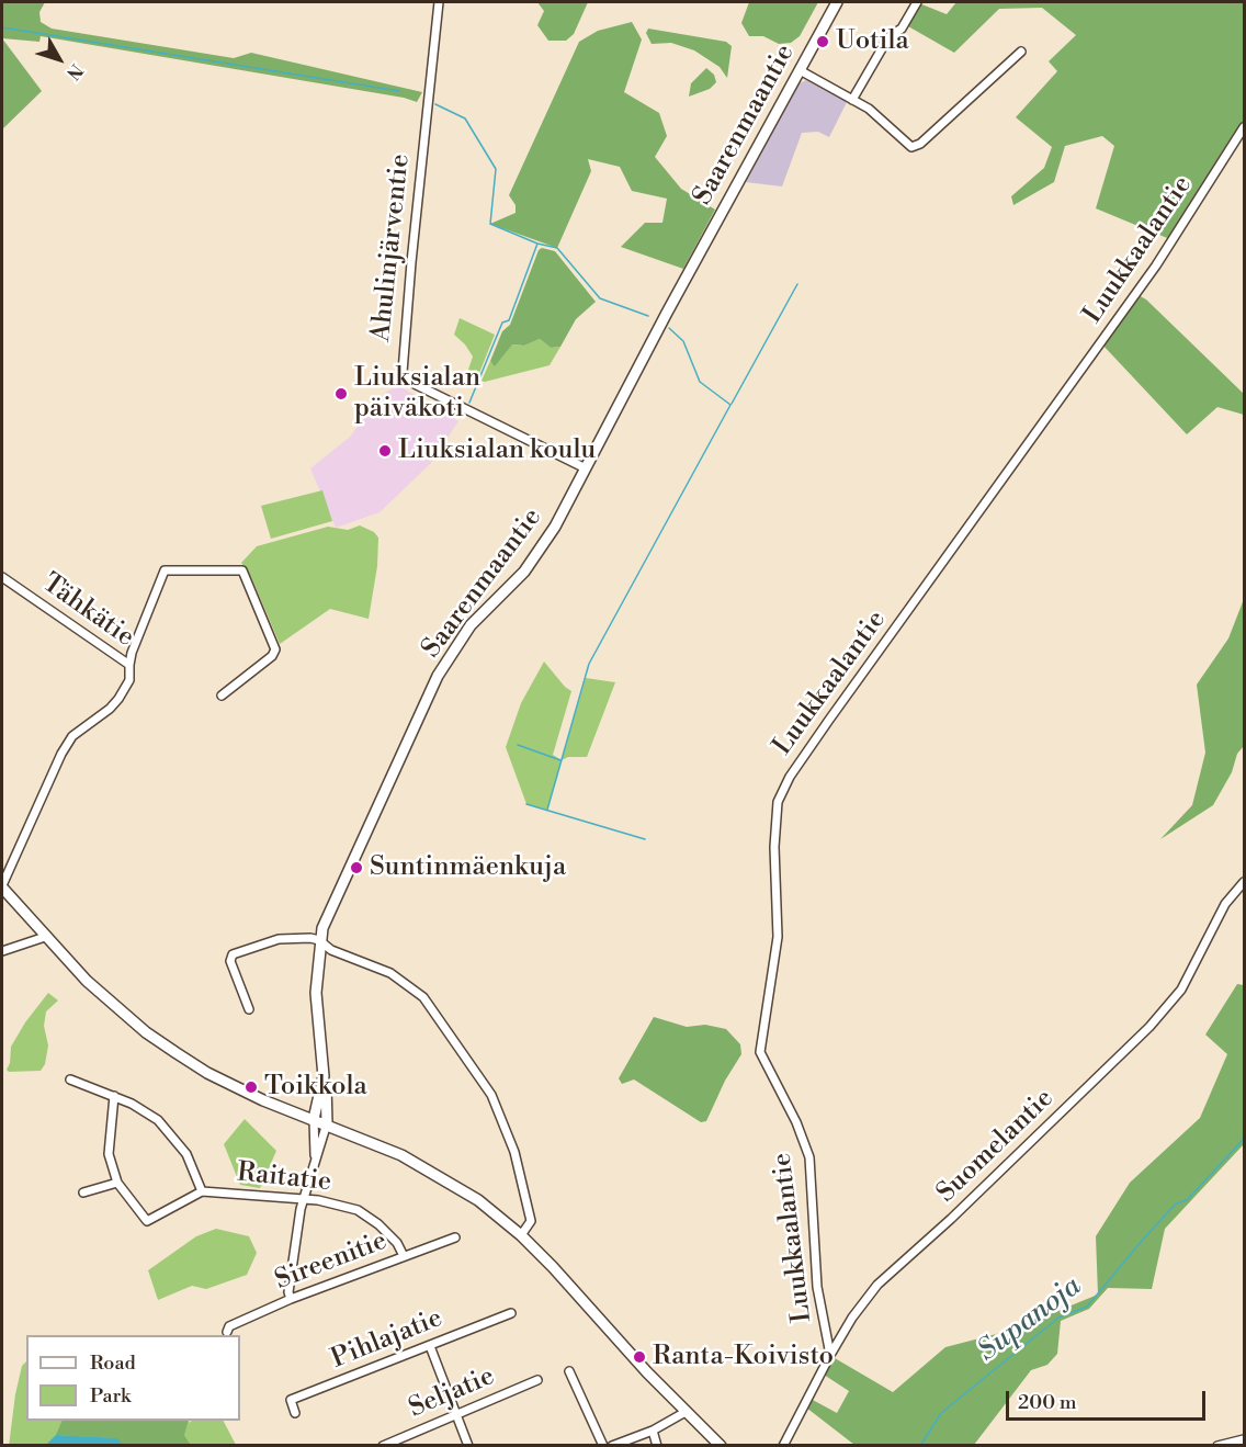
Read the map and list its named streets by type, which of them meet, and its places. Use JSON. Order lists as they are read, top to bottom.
{
  "streets": {
    "street": [
      "Saarenmaantie",
      "Ahulinjärventie",
      "Luukkaalantie",
      "Tähkätie",
      "Suomelantie",
      "Raitatie",
      "Sireenitie",
      "Pihlajatie",
      "Seljatie"
    ]
  },
  "crossings": [
    ["Saarenmaantie", "Ahulinjärventie"],
    ["Luukkaalantie", "Suomelantie"],
    ["Raitatie", "Sireenitie"]
  ],
  "water": ["Supanoja"],
  "places": [
    "Uotila",
    "Liuksialan päiväkoti",
    "Liuksialan koulu",
    "Suntinmäenkuja",
    "Toikkola",
    "Ranta-Koivisto"
  ],
  "legend": ["Road", "Park"],
  "scale_bar": "200 m",
  "north": "bottom right"
}
